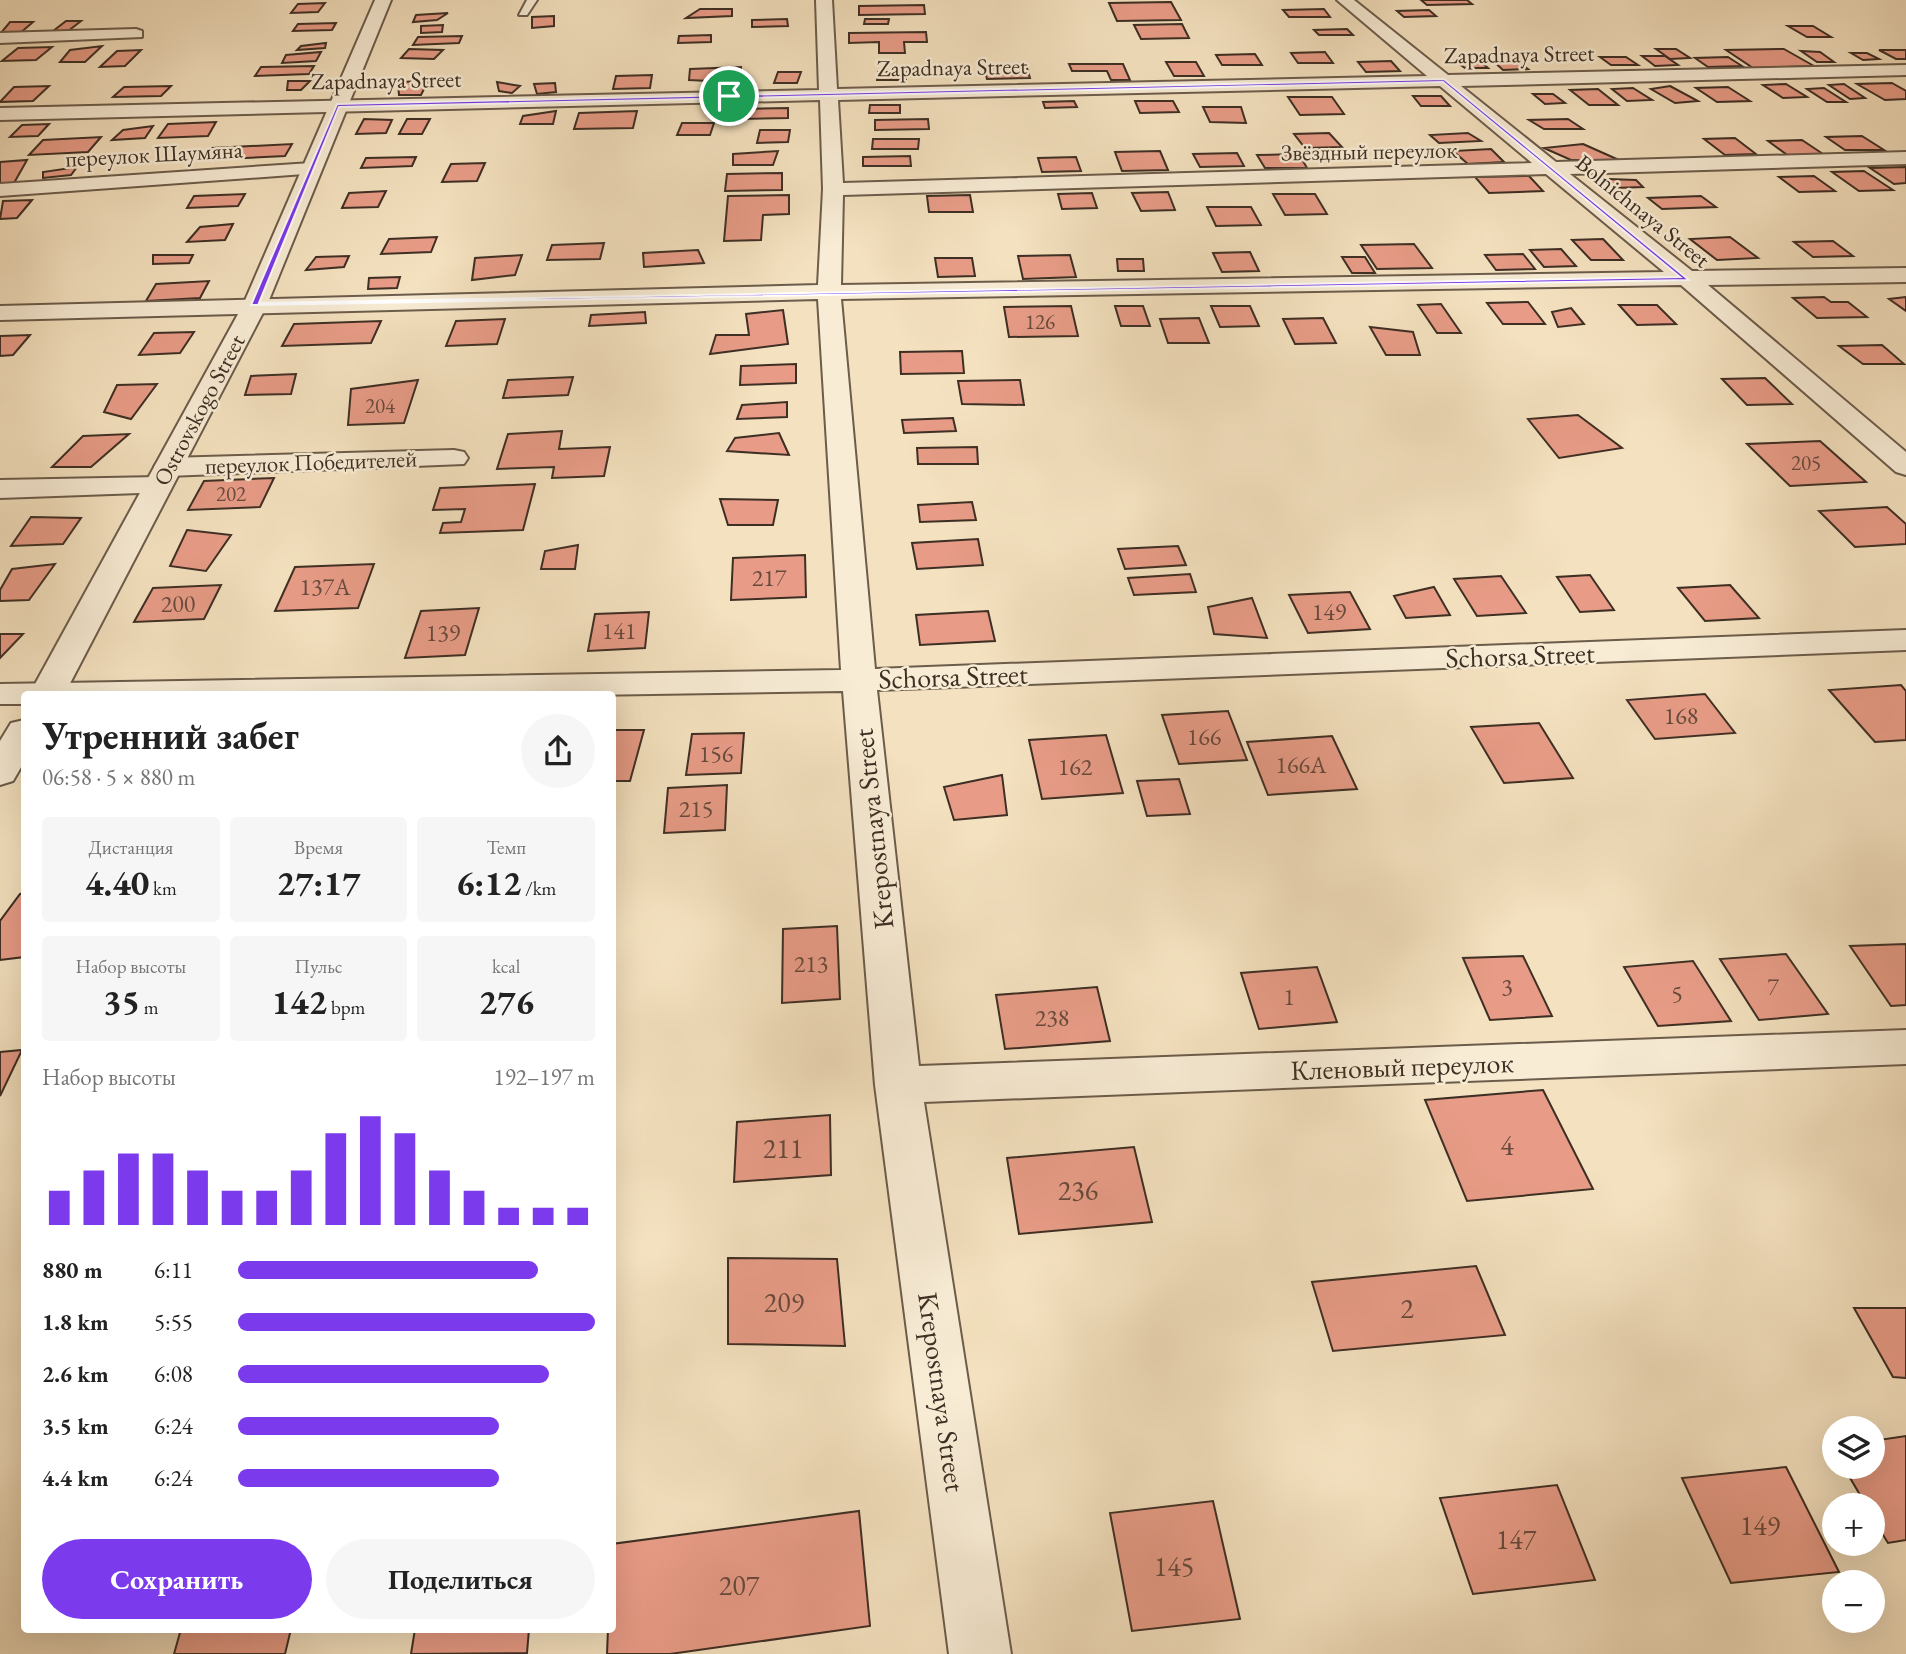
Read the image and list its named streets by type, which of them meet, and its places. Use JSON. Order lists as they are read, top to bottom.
{
  "streets": {
    "street": [
      "Zapadnaya Street",
      "Звёздный переулок",
      "переулок Шаумяна",
      "Bolnichnaya Street",
      "Ostrovskogo Street",
      "переулок Победителей",
      "Schorsa Street",
      "Krepostnaya Street",
      "Кленовый переулок"
    ]
  },
  "crossings": [
    ["Zapadnaya Street", "Bolnichnaya Street"],
    ["Zapadnaya Street", "Ostrovskogo Street"],
    ["Zapadnaya Street", "Krepostnaya Street"],
    ["Звёздный переулок", "Bolnichnaya Street"],
    ["Звёздный переулок", "Krepostnaya Street"],
    ["переулок Шаумяна", "Ostrovskogo Street"],
    ["Ostrovskogo Street", "переулок Победителей"],
    ["Schorsa Street", "Krepostnaya Street"],
    ["Krepostnaya Street", "Кленовый переулок"]
  ],
  "house_numbers": [
    "126",
    "204",
    "205",
    "202",
    "217",
    "137А",
    "200",
    "149",
    "141",
    "139",
    "168",
    "166",
    "156",
    "166А",
    "162",
    "215",
    "213",
    "3",
    "7",
    "5",
    "1",
    "238",
    "4",
    "211",
    "236",
    "209",
    "2",
    "149",
    "147",
    "145",
    "207"
  ],
  "page": {
    "heading": ["Утренний забег", "06:58 · 5 × 880 m"],
    "stats": [
      ["Дистанция", "4.40 km"],
      ["Время", "27:17"],
      ["Темп", "6:12 /km"],
      ["Набор высоты", "35 m"],
      ["Пульс", "142 bpm"],
      ["kcal", "276"]
    ],
    "chart": ["Набор высоты", "192–197 m"],
    "list": [
      {
        "name": "880 m",
        "note": "6:11"
      },
      {
        "name": "1.8 km",
        "note": "5:55"
      },
      {
        "name": "2.6 km",
        "note": "6:08"
      },
      {
        "name": "3.5 km",
        "note": "6:24"
      },
      {
        "name": "4.4 km",
        "note": "6:24"
      }
    ],
    "map_buttons": ["+", "−"],
    "buttons": ["Сохранить", "Поделиться"]
  }
}
